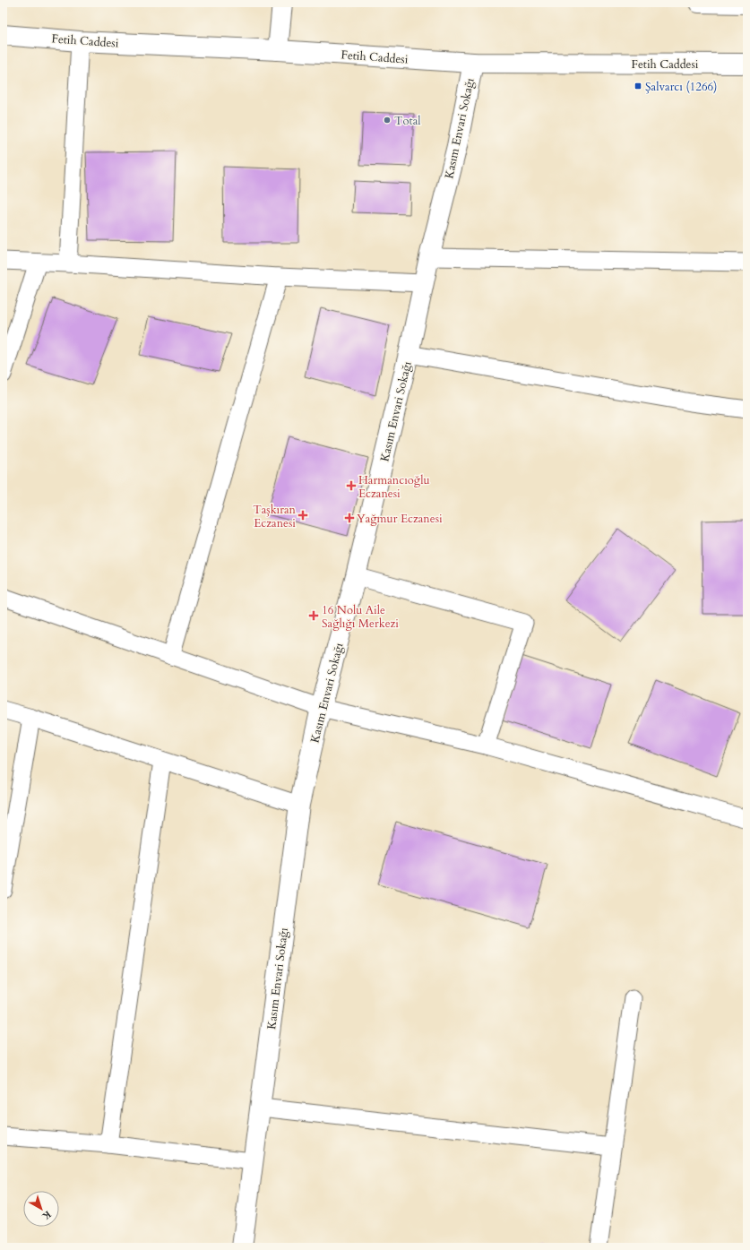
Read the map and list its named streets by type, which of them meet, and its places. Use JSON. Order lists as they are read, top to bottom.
{
  "streets": {
    "street": ["Fetih Caddesi", "Kasım Envari Sokağı"]
  },
  "crossings": [
    ["Fetih Caddesi", "Kasım Envari Sokağı"]
  ],
  "places": {
    "transit": ["Şalvarcı (1266)"],
    "other": ["Total"],
    "health": [
      "Harmancıoğlu Eczanesi",
      "Taşkıran Eczanesi",
      "Yağmur Eczanesi",
      "16 Nolu Aile Sağlığı Merkezi"
    ]
  },
  "north": "bottom right"
}
